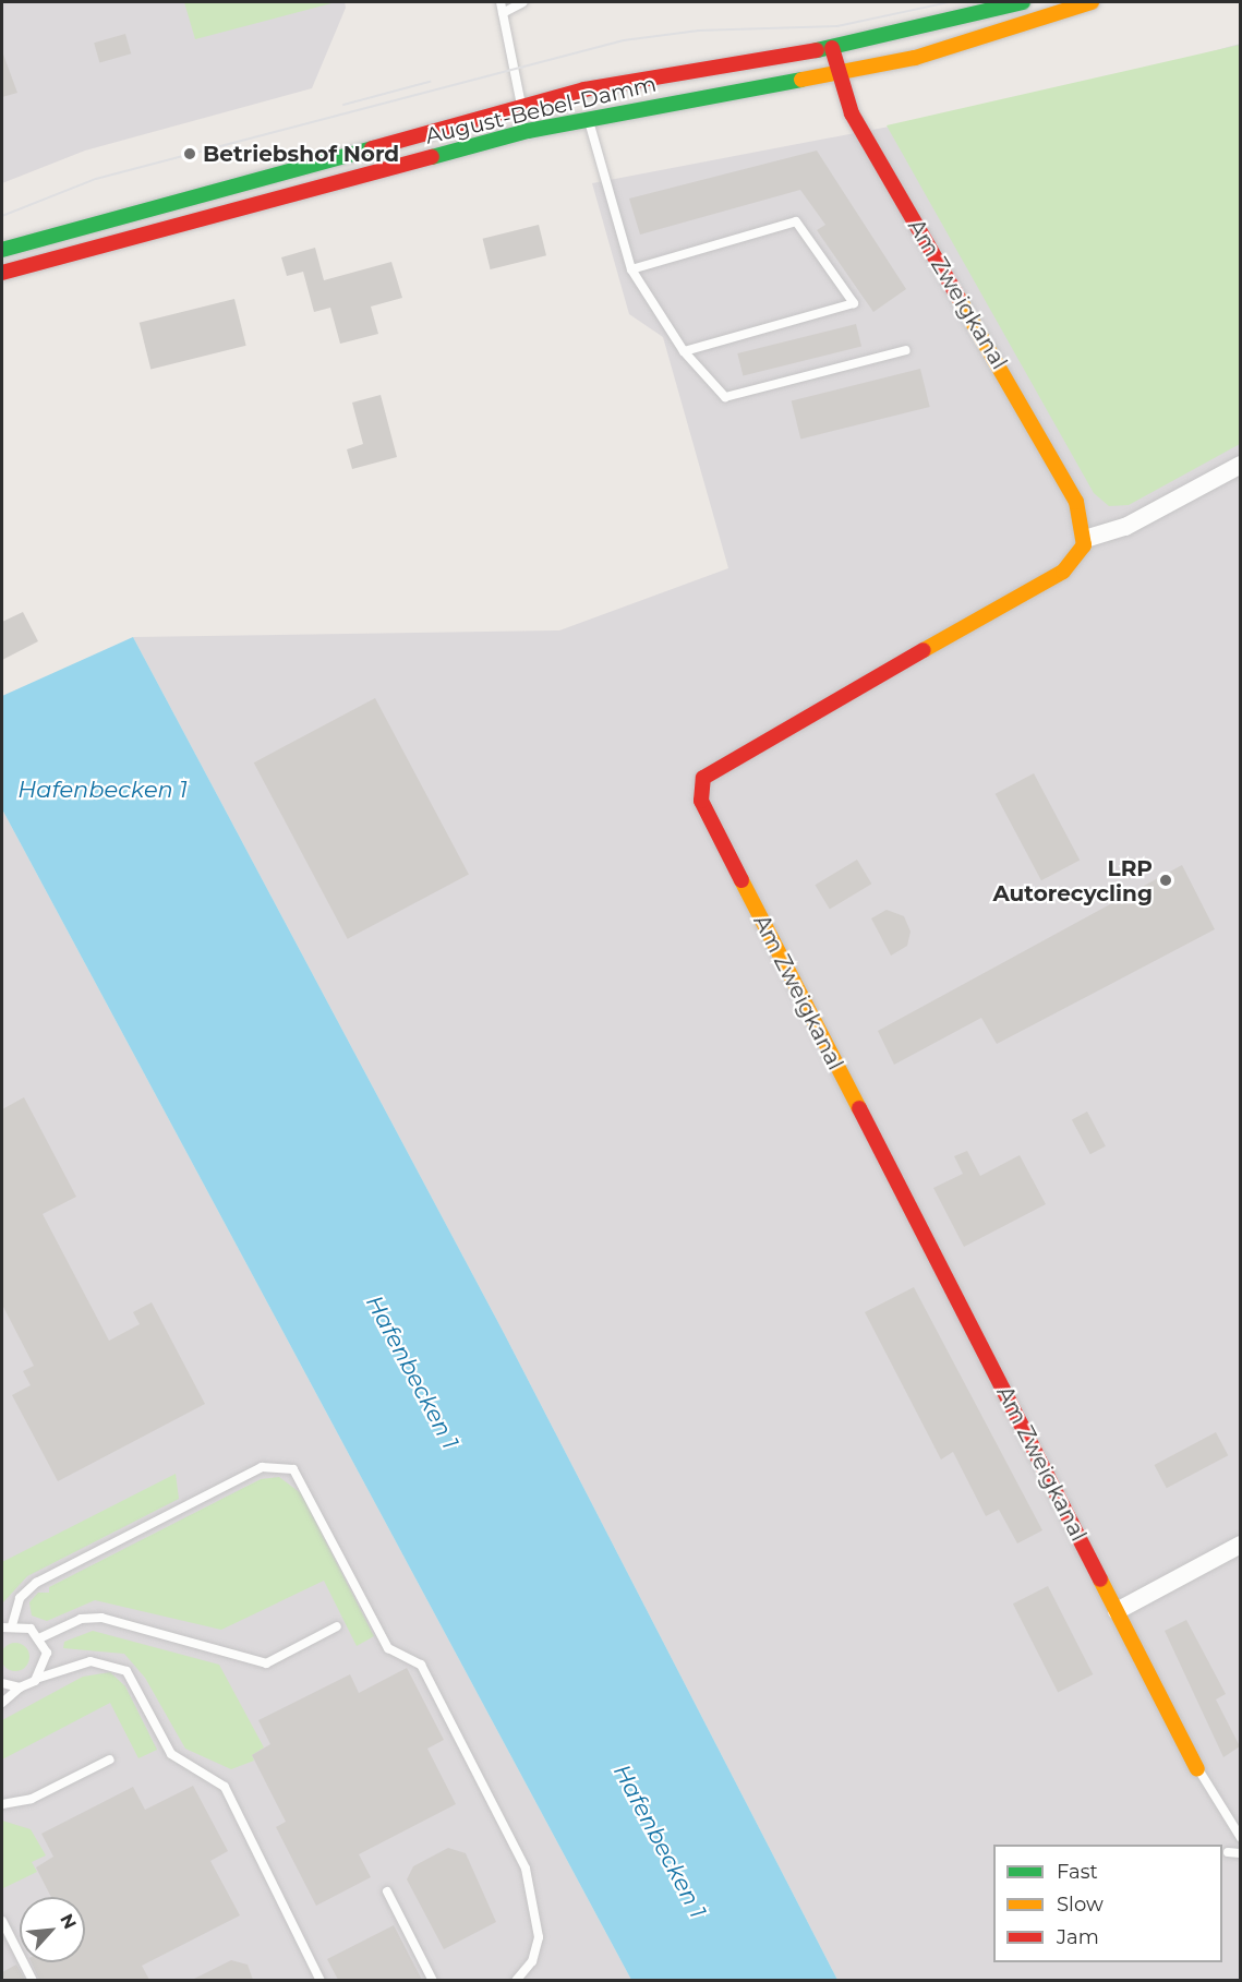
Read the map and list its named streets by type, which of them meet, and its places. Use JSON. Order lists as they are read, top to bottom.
{
  "streets": {
    "main road": ["August-Bebel-Damm", "Am Zweigkanal"]
  },
  "crossings": [
    ["August-Bebel-Damm", "Am Zweigkanal"]
  ],
  "water": ["Hafenbecken 1"],
  "places": ["Betriebshof Nord", "LRP Autorecycling"],
  "legend": ["Fast", "Slow", "Jam"],
  "north": "top right"
}
